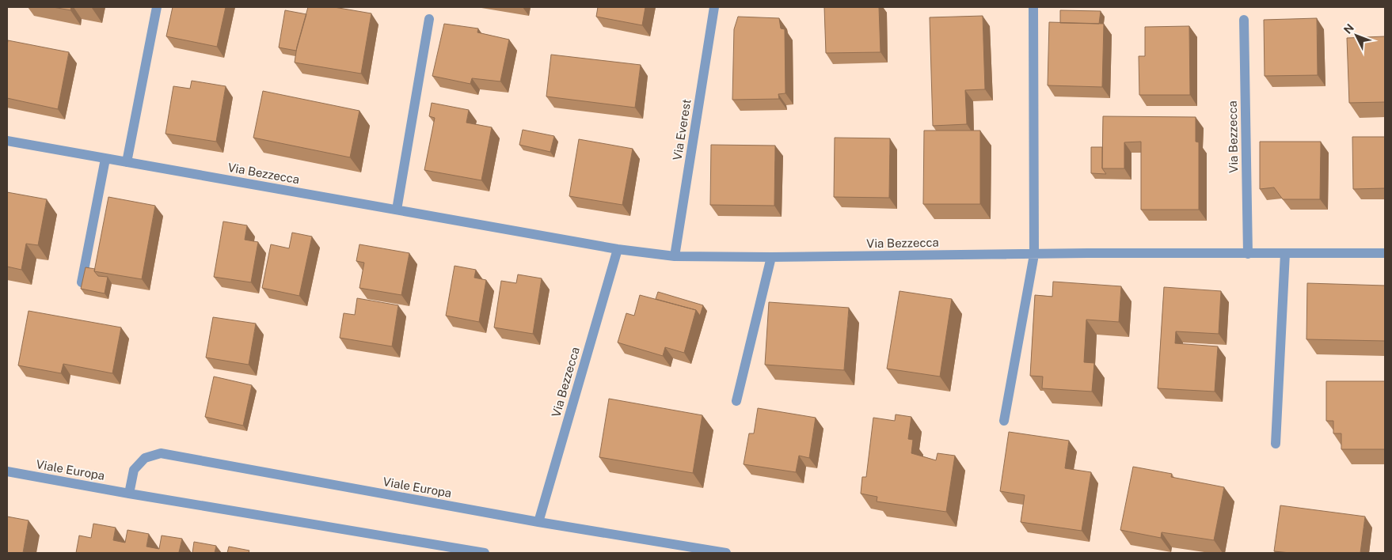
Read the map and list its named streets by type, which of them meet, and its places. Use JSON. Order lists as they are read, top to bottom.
{
  "streets": {
    "street": ["Via Everest", "Via Bezzecca", "Viale Europa"]
  },
  "crossings": [
    ["Via Everest", "Via Bezzecca"],
    ["Via Bezzecca", "Viale Europa"]
  ],
  "north": "top left"
}
